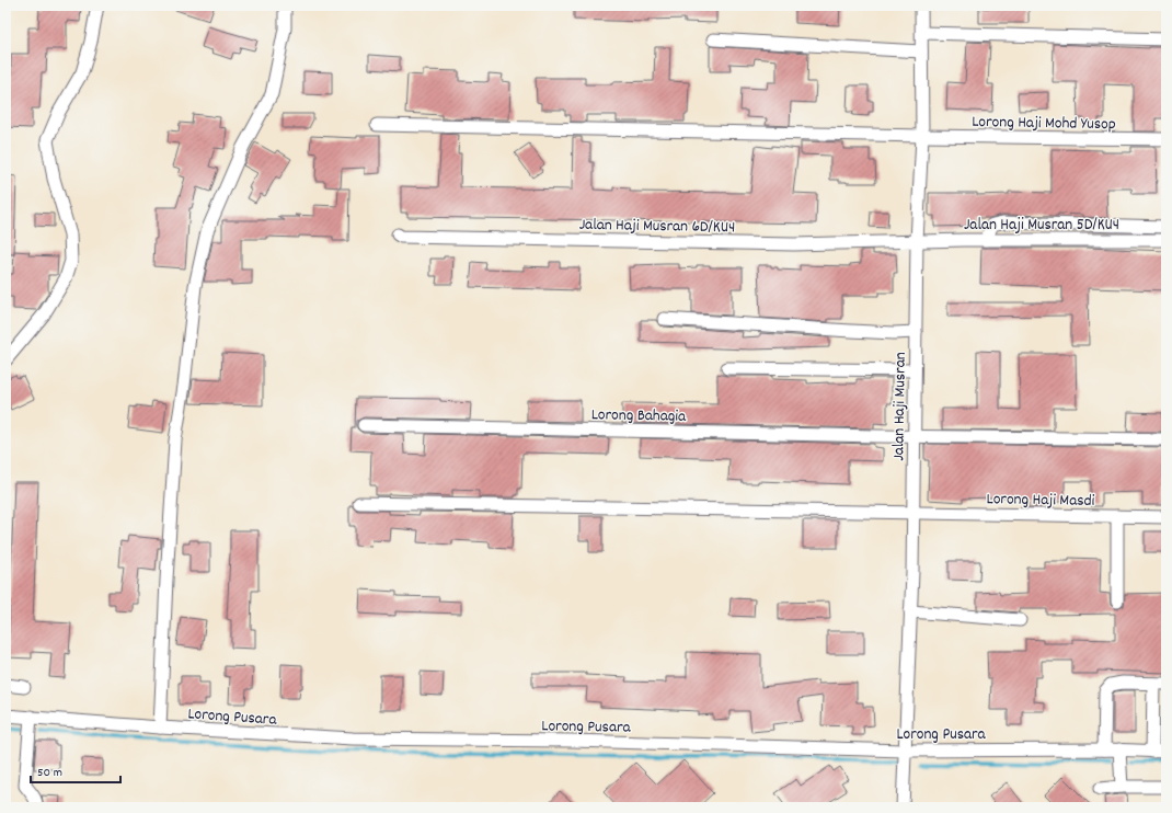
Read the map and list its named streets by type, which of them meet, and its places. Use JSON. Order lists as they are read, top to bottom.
{
  "streets": {
    "street": [
      "Lorong Haji Mohd Yusop",
      "Jalan Haji Musran 5D/KU4",
      "Jalan Haji Musran 6D/KU4",
      "Jalan Haji Musran",
      "Lorong Bahagia",
      "Lorong Haji Masdi",
      "Lorong Pusara"
    ]
  },
  "crossings": [
    ["Lorong Haji Mohd Yusop", "Jalan Haji Musran"],
    ["Jalan Haji Musran 5D/KU4", "Jalan Haji Musran 6D/KU4"],
    ["Jalan Haji Musran 5D/KU4", "Jalan Haji Musran"],
    ["Jalan Haji Musran 6D/KU4", "Jalan Haji Musran"],
    ["Jalan Haji Musran", "Lorong Bahagia"],
    ["Jalan Haji Musran", "Lorong Haji Masdi"],
    ["Jalan Haji Musran", "Lorong Pusara"]
  ],
  "scale_bar": "50 m"
}
